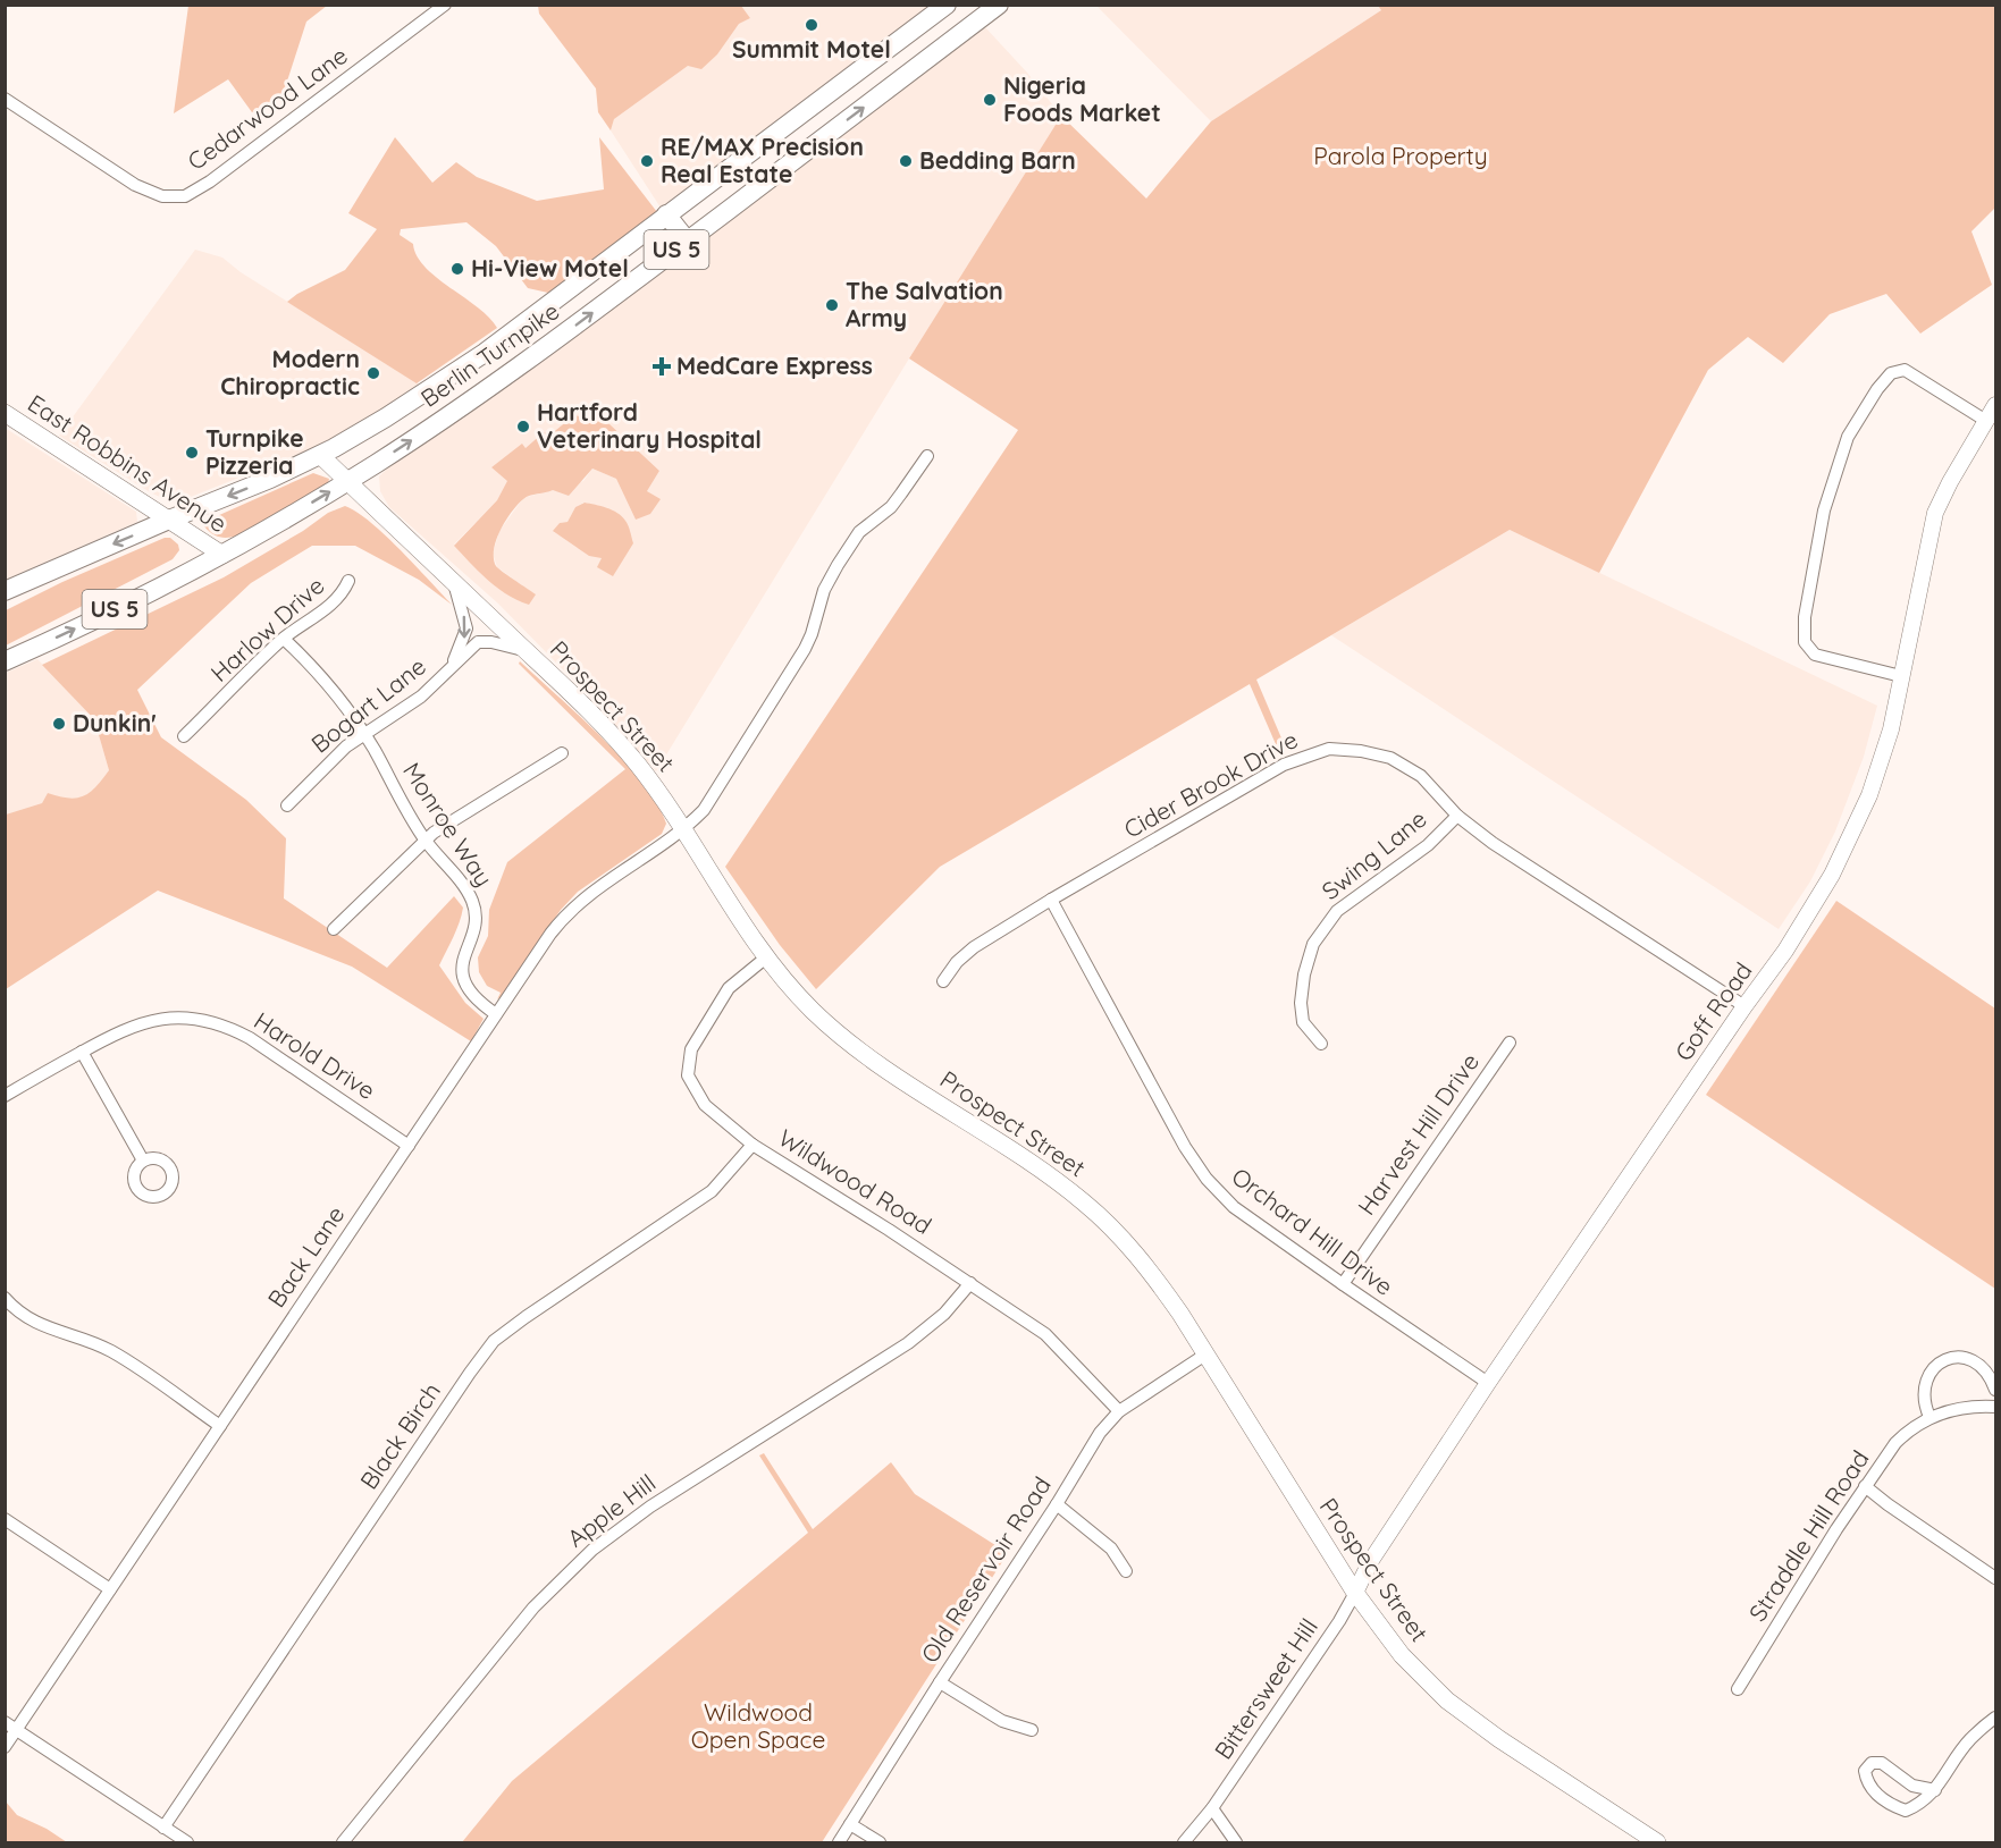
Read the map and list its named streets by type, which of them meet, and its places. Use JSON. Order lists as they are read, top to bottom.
{
  "streets": {
    "highway": ["US 5", "Berlin Turnpike"],
    "main road": ["East Robbins Avenue", "Prospect Street"],
    "street": [
      "Cedarwood Lane",
      "Harlow Drive",
      "Bogart Lane",
      "Cider Brook Drive",
      "Monroe Way",
      "Swing Lane",
      "Goff Road",
      "Harold Drive",
      "Harvest Hill Drive",
      "Wildwood Road",
      "Orchard Hill Drive",
      "Back Lane",
      "Black Birch",
      "Apple Hill",
      "Straddle Hill Road",
      "Old Reservoir Road",
      "Bittersweet Hill"
    ]
  },
  "crossings": [
    ["Berlin Turnpike", "East Robbins Avenue"],
    ["Berlin Turnpike", "Prospect Street"],
    ["Harlow Drive", "Monroe Way"],
    ["Bogart Lane", "Prospect Street"],
    ["Bogart Lane", "Monroe Way"],
    ["Prospect Street", "Goff Road"],
    ["Prospect Street", "Wildwood Road"],
    ["Prospect Street", "Back Lane"],
    ["Prospect Street", "Old Reservoir Road"],
    ["Prospect Street", "Bittersweet Hill"],
    ["Cider Brook Drive", "Swing Lane"],
    ["Cider Brook Drive", "Goff Road"],
    ["Cider Brook Drive", "Orchard Hill Drive"],
    ["Monroe Way", "Back Lane"],
    ["Goff Road", "Orchard Hill Drive"],
    ["Goff Road", "Bittersweet Hill"],
    ["Harold Drive", "Back Lane"],
    ["Harvest Hill Drive", "Orchard Hill Drive"],
    ["Wildwood Road", "Black Birch"],
    ["Wildwood Road", "Apple Hill"],
    ["Wildwood Road", "Old Reservoir Road"]
  ],
  "parks": ["Parola Property", "Wildwood Open Space"],
  "places": {
    "other": [
      "Summit Motel",
      "Nigeria Foods Market",
      "RE/MAX Precision Real Estate",
      "Bedding Barn",
      "Hi-View Motel",
      "The Salvation Army",
      "Modern Chiropractic",
      "Hartford Veterinary Hospital",
      "Turnpike Pizzeria",
      "Dunkin'"
    ],
    "health": ["MedCare Express"]
  }
}
